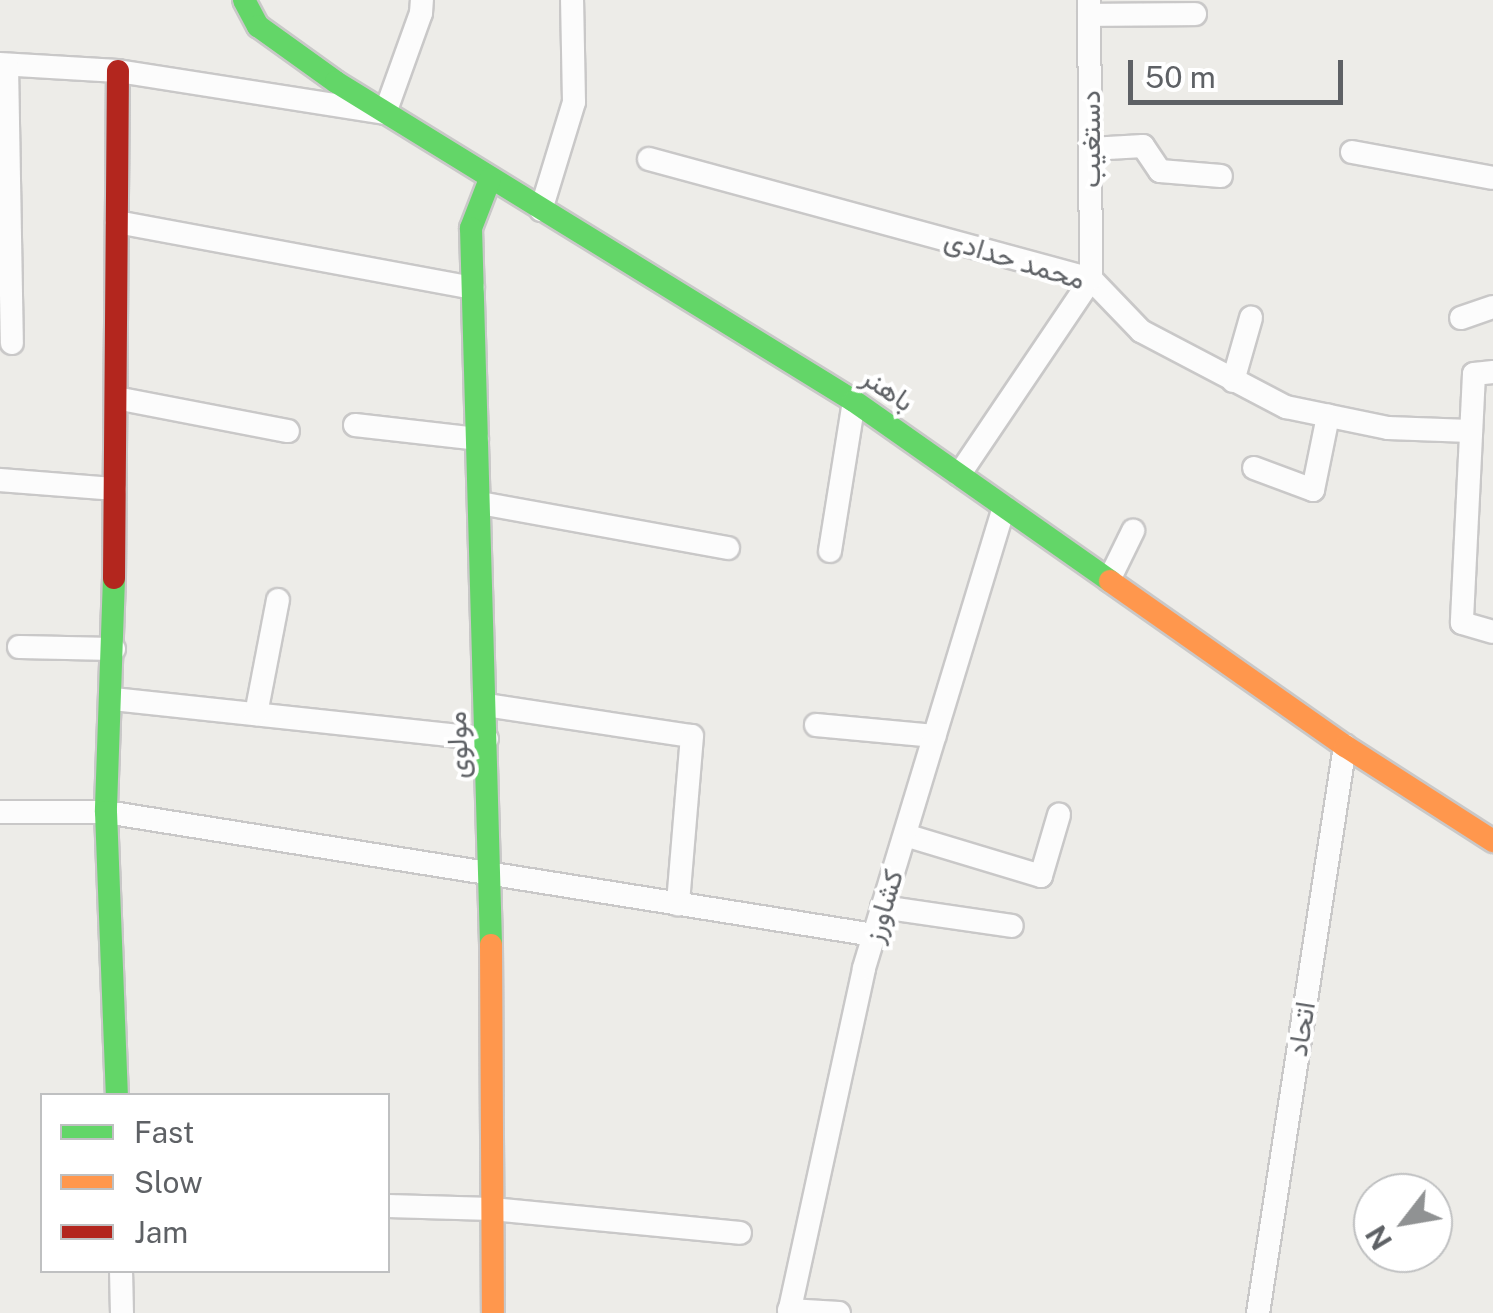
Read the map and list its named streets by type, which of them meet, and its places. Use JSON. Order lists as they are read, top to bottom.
{
  "streets": {
    "street": [
      "دستغیب",
      "محمد حدادی",
      "باهنر",
      "مولوی",
      "کشاورز",
      "اتحاد"
    ]
  },
  "crossings": [
    ["دستغیب", "محمد حدادی"],
    ["باهنر", "مولوی"],
    ["باهنر", "کشاورز"],
    ["باهنر", "اتحاد"]
  ],
  "legend": ["Fast", "Slow", "Jam"],
  "scale_bar": "50 m",
  "north": "bottom left"
}
